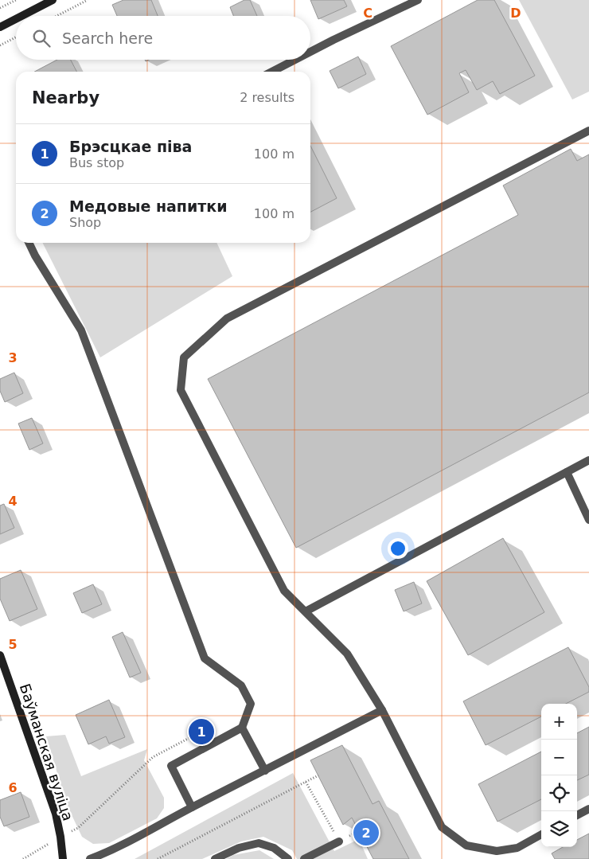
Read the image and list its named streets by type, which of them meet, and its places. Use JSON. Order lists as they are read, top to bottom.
{
  "streets": {
    "street": ["Баўманская вуліца"]
  },
  "page": {
    "search": "Search here",
    "heading": ["Nearby", "2 results"],
    "list": [
      {
        "mark": "1",
        "name": "Брэсцкае піва",
        "note": "Bus stop",
        "value": "100 m"
      },
      {
        "mark": "2",
        "name": "Медовые напитки",
        "note": "Shop",
        "value": "100 m"
      }
    ],
    "map_buttons": ["+", "−"],
    "pins": ["1", "2"]
  },
  "grid": {
    "columns": ["C", "D"],
    "rows": [
      "3",
      "4",
      "5",
      "6"
    ]
  }
}
